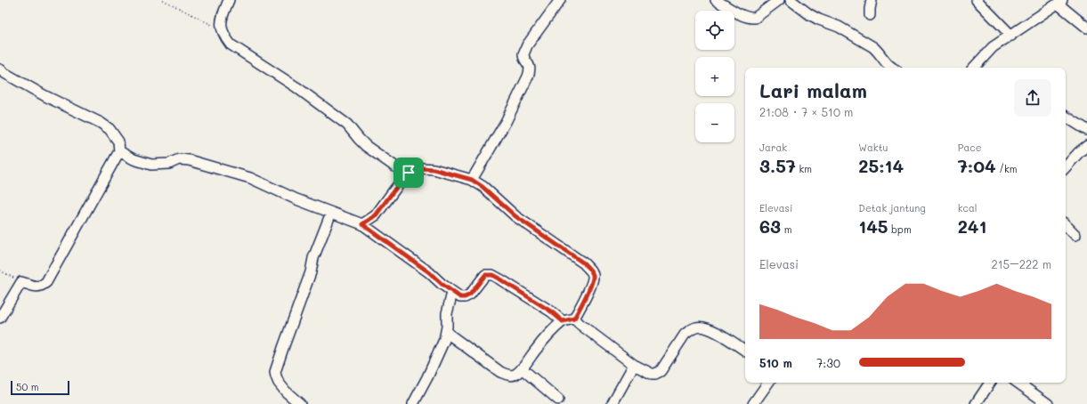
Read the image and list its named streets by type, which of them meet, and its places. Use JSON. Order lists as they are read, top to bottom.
{
  "scale_bar": "50 m",
  "page": {
    "map_buttons": ["+", "−"],
    "heading": ["Lari malam", "21:08 · 7 × 510 m"],
    "stats": [
      ["Jarak", "3.57 km"],
      ["Waktu", "25:14"],
      ["Pace", "7:04 /km"],
      ["Elevasi", "63 m"],
      ["Detak jantung", "145 bpm"],
      ["kcal", "241"]
    ],
    "chart": ["Elevasi", "215–222 m"],
    "list": [
      {
        "name": "510 m",
        "note": "7:30"
      }
    ],
    "scale": "50 m"
  }
}
